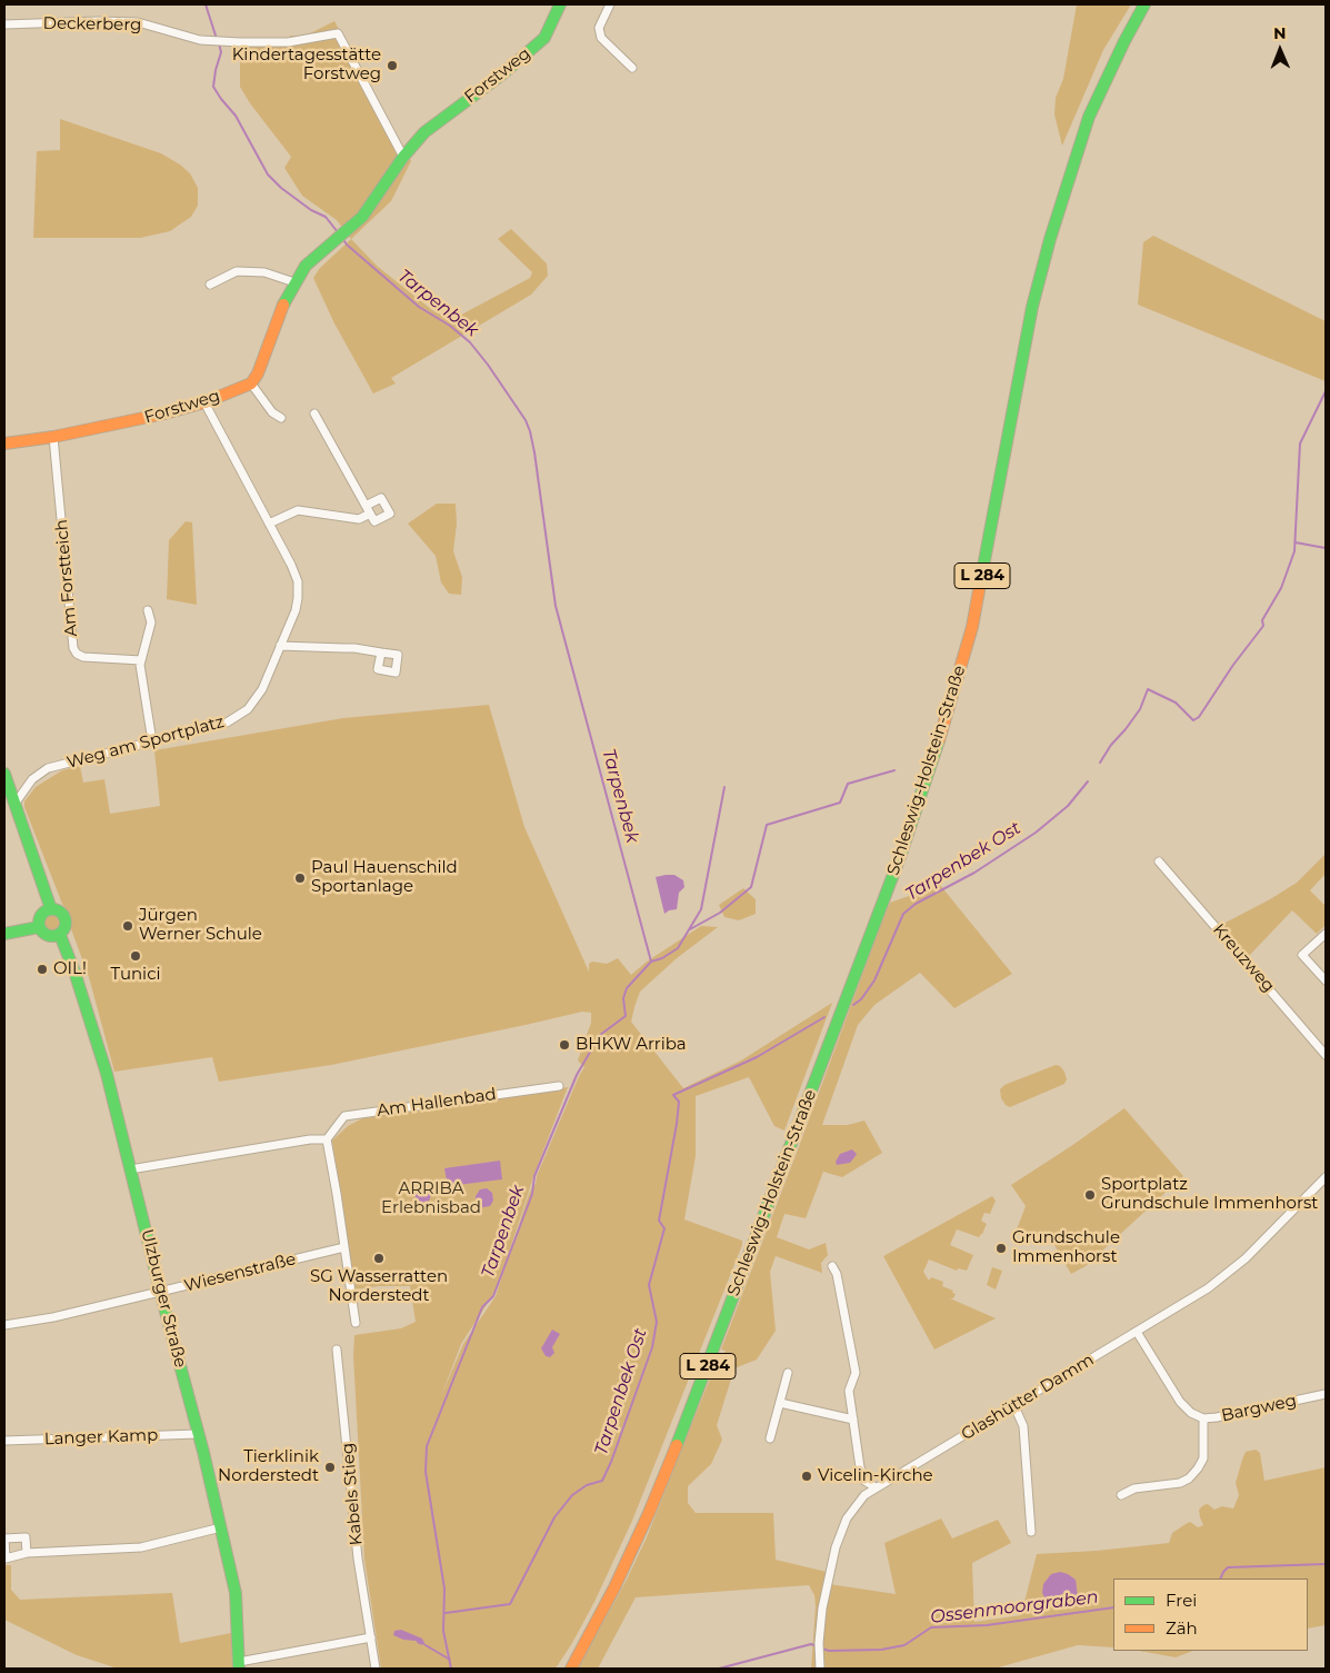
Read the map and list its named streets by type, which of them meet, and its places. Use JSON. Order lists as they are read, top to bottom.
{
  "streets": {
    "main road": [
      "Forstweg",
      "L 284",
      "Schleswig-Holstein-Straße",
      "Ulzburger Straße"
    ],
    "street": [
      "Deckerberg",
      "Am Forstteich",
      "Weg am Sportplatz",
      "Kreuzweg",
      "Am Hallenbad",
      "Wiesenstraße",
      "Glashütter Damm",
      "Bargweg",
      "Langer Kamp",
      "Kabels Stieg"
    ]
  },
  "crossings": [
    ["Deckerberg", "Forstweg"],
    ["Forstweg", "Am Forstteich"],
    ["Forstweg", "Weg am Sportplatz"],
    ["Weg am Sportplatz", "Ulzburger Straße"],
    ["Wiesenstraße", "Ulzburger Straße"],
    ["Ulzburger Straße", "Langer Kamp"],
    ["Glashütter Damm", "Bargweg"]
  ],
  "water": ["Tarpenbek", "Tarpenbek Ost", "Ossenmoorgraben"],
  "parks": ["ARRIBA Erlebnisbad"],
  "places": [
    "Kindertagesstätte Forstweg",
    "Paul Hauenschild Sportanlage",
    "Jürgen Werner Schule",
    "Tunici",
    "OIL!",
    "BHKW Arriba",
    "Sportplatz Grundschule Immenhorst",
    "Grundschule Immenhorst",
    "SG Wasserratten Norderstedt",
    "Tierklinik Norderstedt",
    "Vicelin-Kirche"
  ],
  "legend": ["Frei", "Zäh"],
  "north": "top"
}
